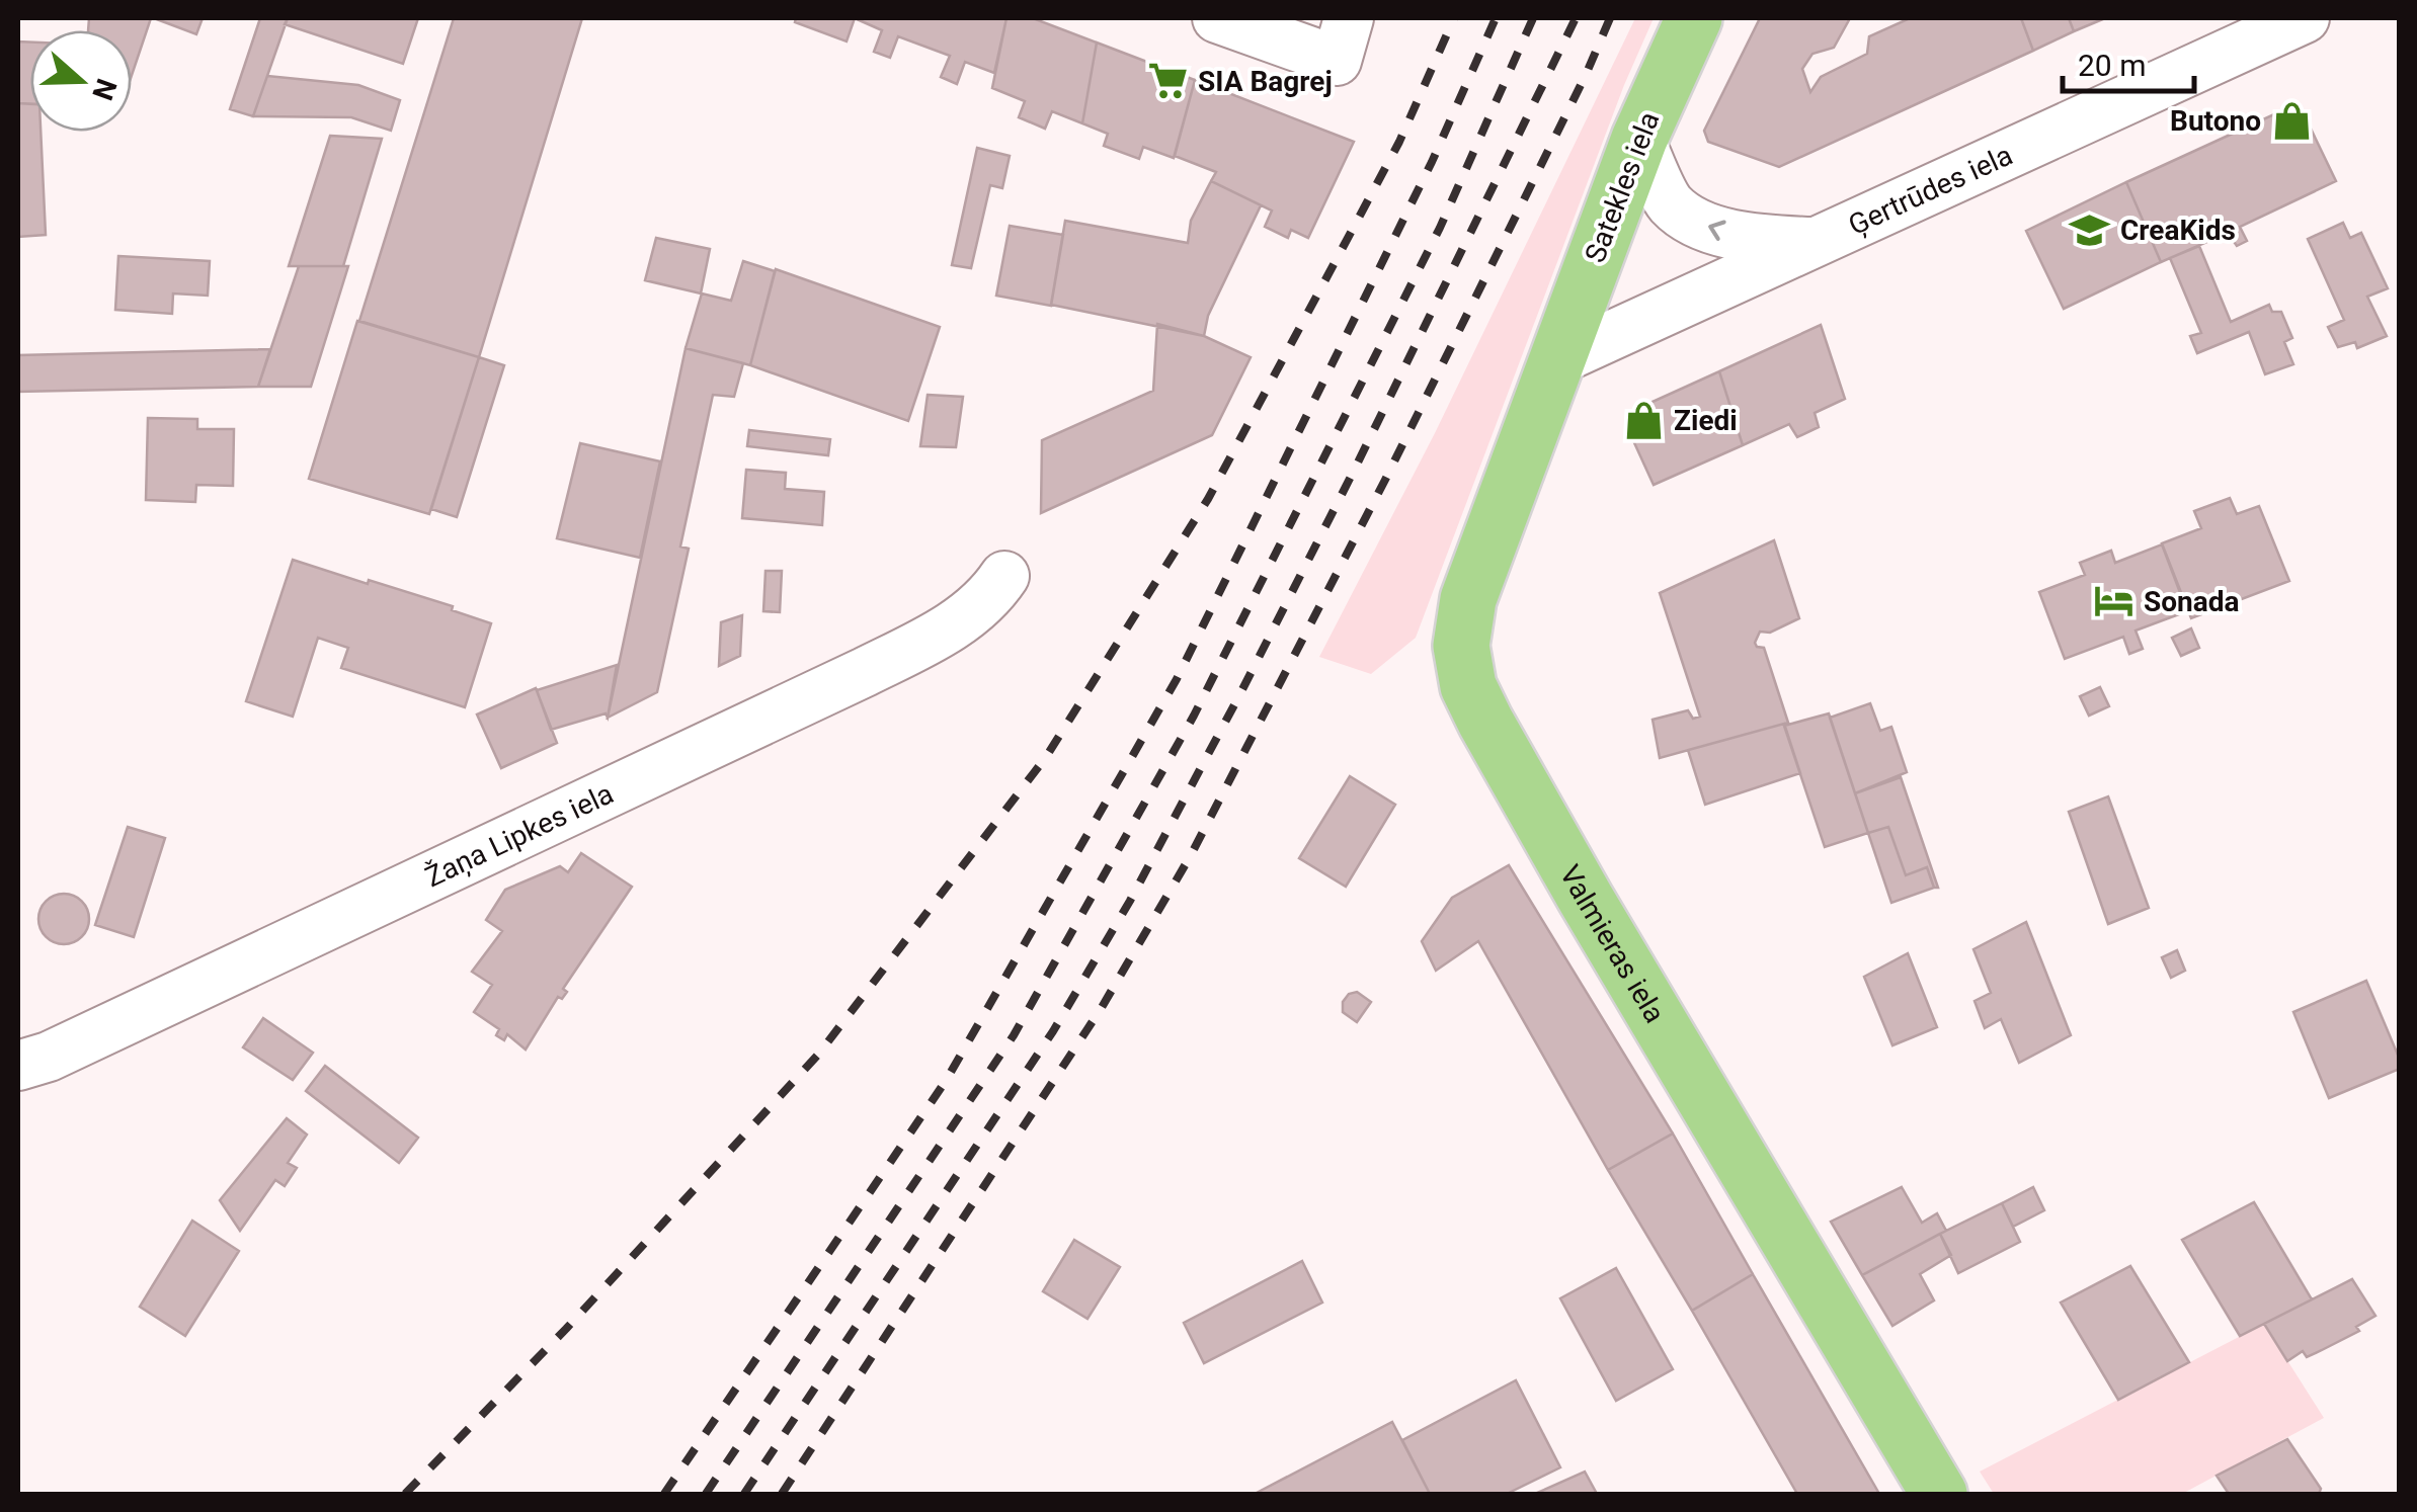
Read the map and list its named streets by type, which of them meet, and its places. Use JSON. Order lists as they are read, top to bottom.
{
  "streets": {
    "main road": ["Satekles iela", "Valmieras iela"],
    "street": ["Ģertrūdes iela", "Žaņa Lipkes iela"]
  },
  "crossings": [
    ["Satekles iela", "Ģertrūdes iela"],
    ["Satekles iela", "Valmieras iela"],
    ["Ģertrūdes iela", "Valmieras iela"]
  ],
  "places": {
    "supermarket": ["SIA Bagrej"],
    "shop": ["Butono", "Ziedi"],
    "school or university": ["CreaKids"],
    "hotel": ["Sonada"]
  },
  "scale_bar": "20 m",
  "north": "right"
}
